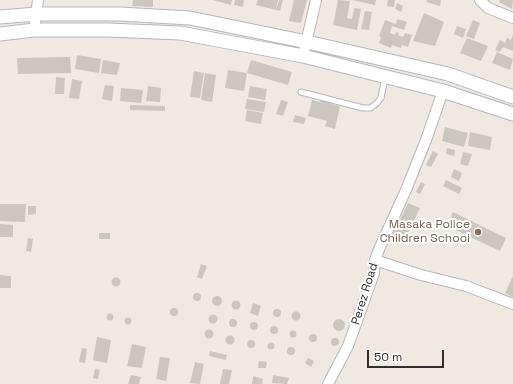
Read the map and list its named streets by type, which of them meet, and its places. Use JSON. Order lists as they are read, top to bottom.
{
  "streets": {
    "street": ["Perez Road"]
  },
  "places": ["Masaka Police Children School"],
  "scale_bar": "50 m"
}
